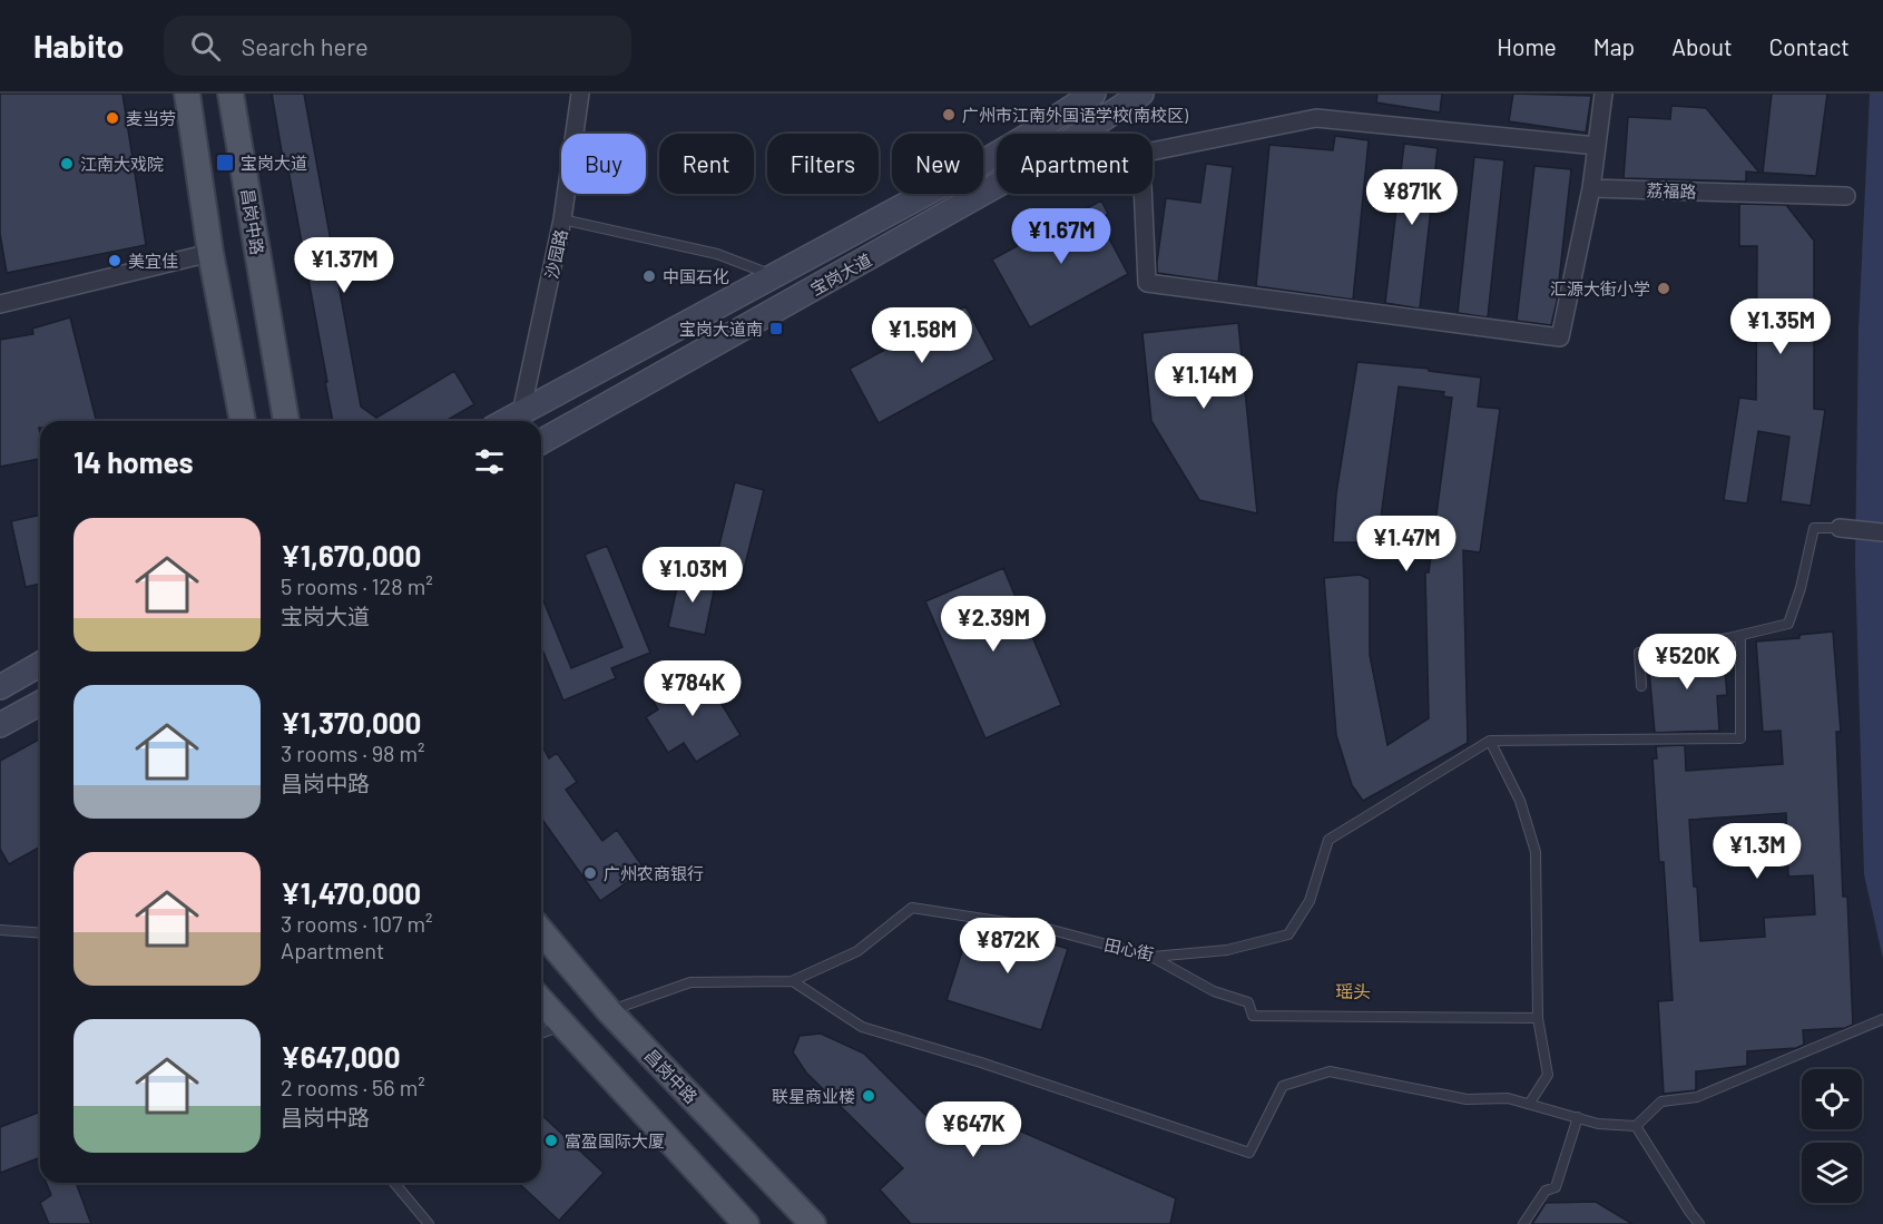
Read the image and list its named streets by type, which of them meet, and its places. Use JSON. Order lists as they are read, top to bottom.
{
  "streets": {
    "main road": ["昌岗中路", "宝岗大道"],
    "street": ["荔福路", "沙园路"],
    "lane": ["田心街"]
  },
  "crossings": [
    ["昌岗中路", "田心街"],
    ["沙园路", "宝岗大道"]
  ],
  "districts": ["瑶头"],
  "places": {
    "other": [
      "广州市江南外国语学校(南校区)",
      "麦当劳",
      "江南大戏院",
      "美宜佳",
      "中国石化",
      "汇源大街小学",
      "广州农商银行",
      "联星商业楼",
      "富盈国际大厦"
    ],
    "transit": ["宝岗大道", "宝岗大道南"]
  },
  "page": {
    "header": "Habito",
    "search": "Search here",
    "nav": [
      "Home",
      "Map",
      "About",
      "Contact"
    ],
    "chip": [
      "Buy",
      "Rent",
      "Filters",
      "New",
      "Apartment"
    ],
    "price": [
      "¥871K",
      "¥1.67M",
      "¥1.37M",
      "¥1.35M",
      "¥1.58M",
      "¥1.14M",
      "¥1.47M",
      "¥1.03M",
      "¥2.39M",
      "¥520K",
      "¥784K",
      "¥1.3M",
      "¥872K",
      "¥647K"
    ],
    "heading": "14 homes",
    "list": [
      {
        "name": "¥1,670,000",
        "note": "5 rooms · 128 m² · 宝岗大道"
      },
      {
        "name": "¥1,370,000",
        "note": "3 rooms · 98 m² · 昌岗中路"
      },
      {
        "name": "¥1,470,000",
        "note": "3 rooms · 107 m² · Apartment"
      },
      {
        "name": "¥647,000",
        "note": "2 rooms · 56 m² · 昌岗中路"
      }
    ]
  }
}
